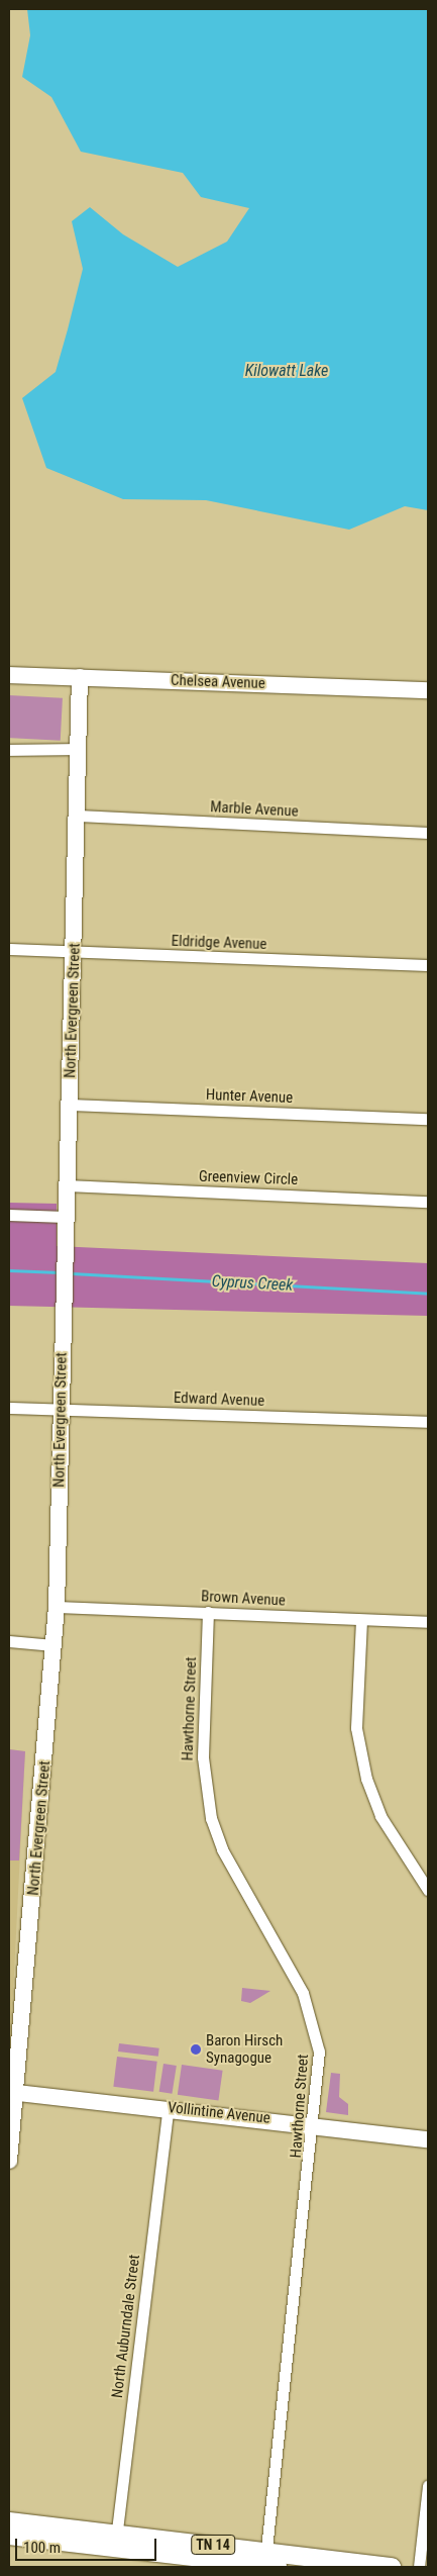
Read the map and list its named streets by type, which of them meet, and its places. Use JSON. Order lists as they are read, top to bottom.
{
  "streets": {
    "main road": ["TN 14"],
    "street": [
      "Chelsea Avenue",
      "Marble Avenue",
      "Eldridge Avenue",
      "North Evergreen Street",
      "Hunter Avenue",
      "Greenview Circle",
      "Edward Avenue",
      "Brown Avenue",
      "Hawthorne Street",
      "Vollintine Avenue",
      "North Auburndale Street"
    ]
  },
  "crossings": [
    ["Chelsea Avenue", "North Evergreen Street"],
    ["Marble Avenue", "North Evergreen Street"],
    ["Eldridge Avenue", "North Evergreen Street"],
    ["North Evergreen Street", "Hunter Avenue"],
    ["North Evergreen Street", "Greenview Circle"],
    ["North Evergreen Street", "Edward Avenue"],
    ["North Evergreen Street", "Brown Avenue"],
    ["North Evergreen Street", "Vollintine Avenue"],
    ["Brown Avenue", "Hawthorne Street"],
    ["Hawthorne Street", "Vollintine Avenue"],
    ["Hawthorne Street", "TN 14"],
    ["Vollintine Avenue", "North Auburndale Street"],
    ["North Auburndale Street", "TN 14"]
  ],
  "water": ["Kilowatt Lake", "Cyprus Creek"],
  "places": ["Baron Hirsch Synagogue"],
  "scale_bar": "100 m"
}
